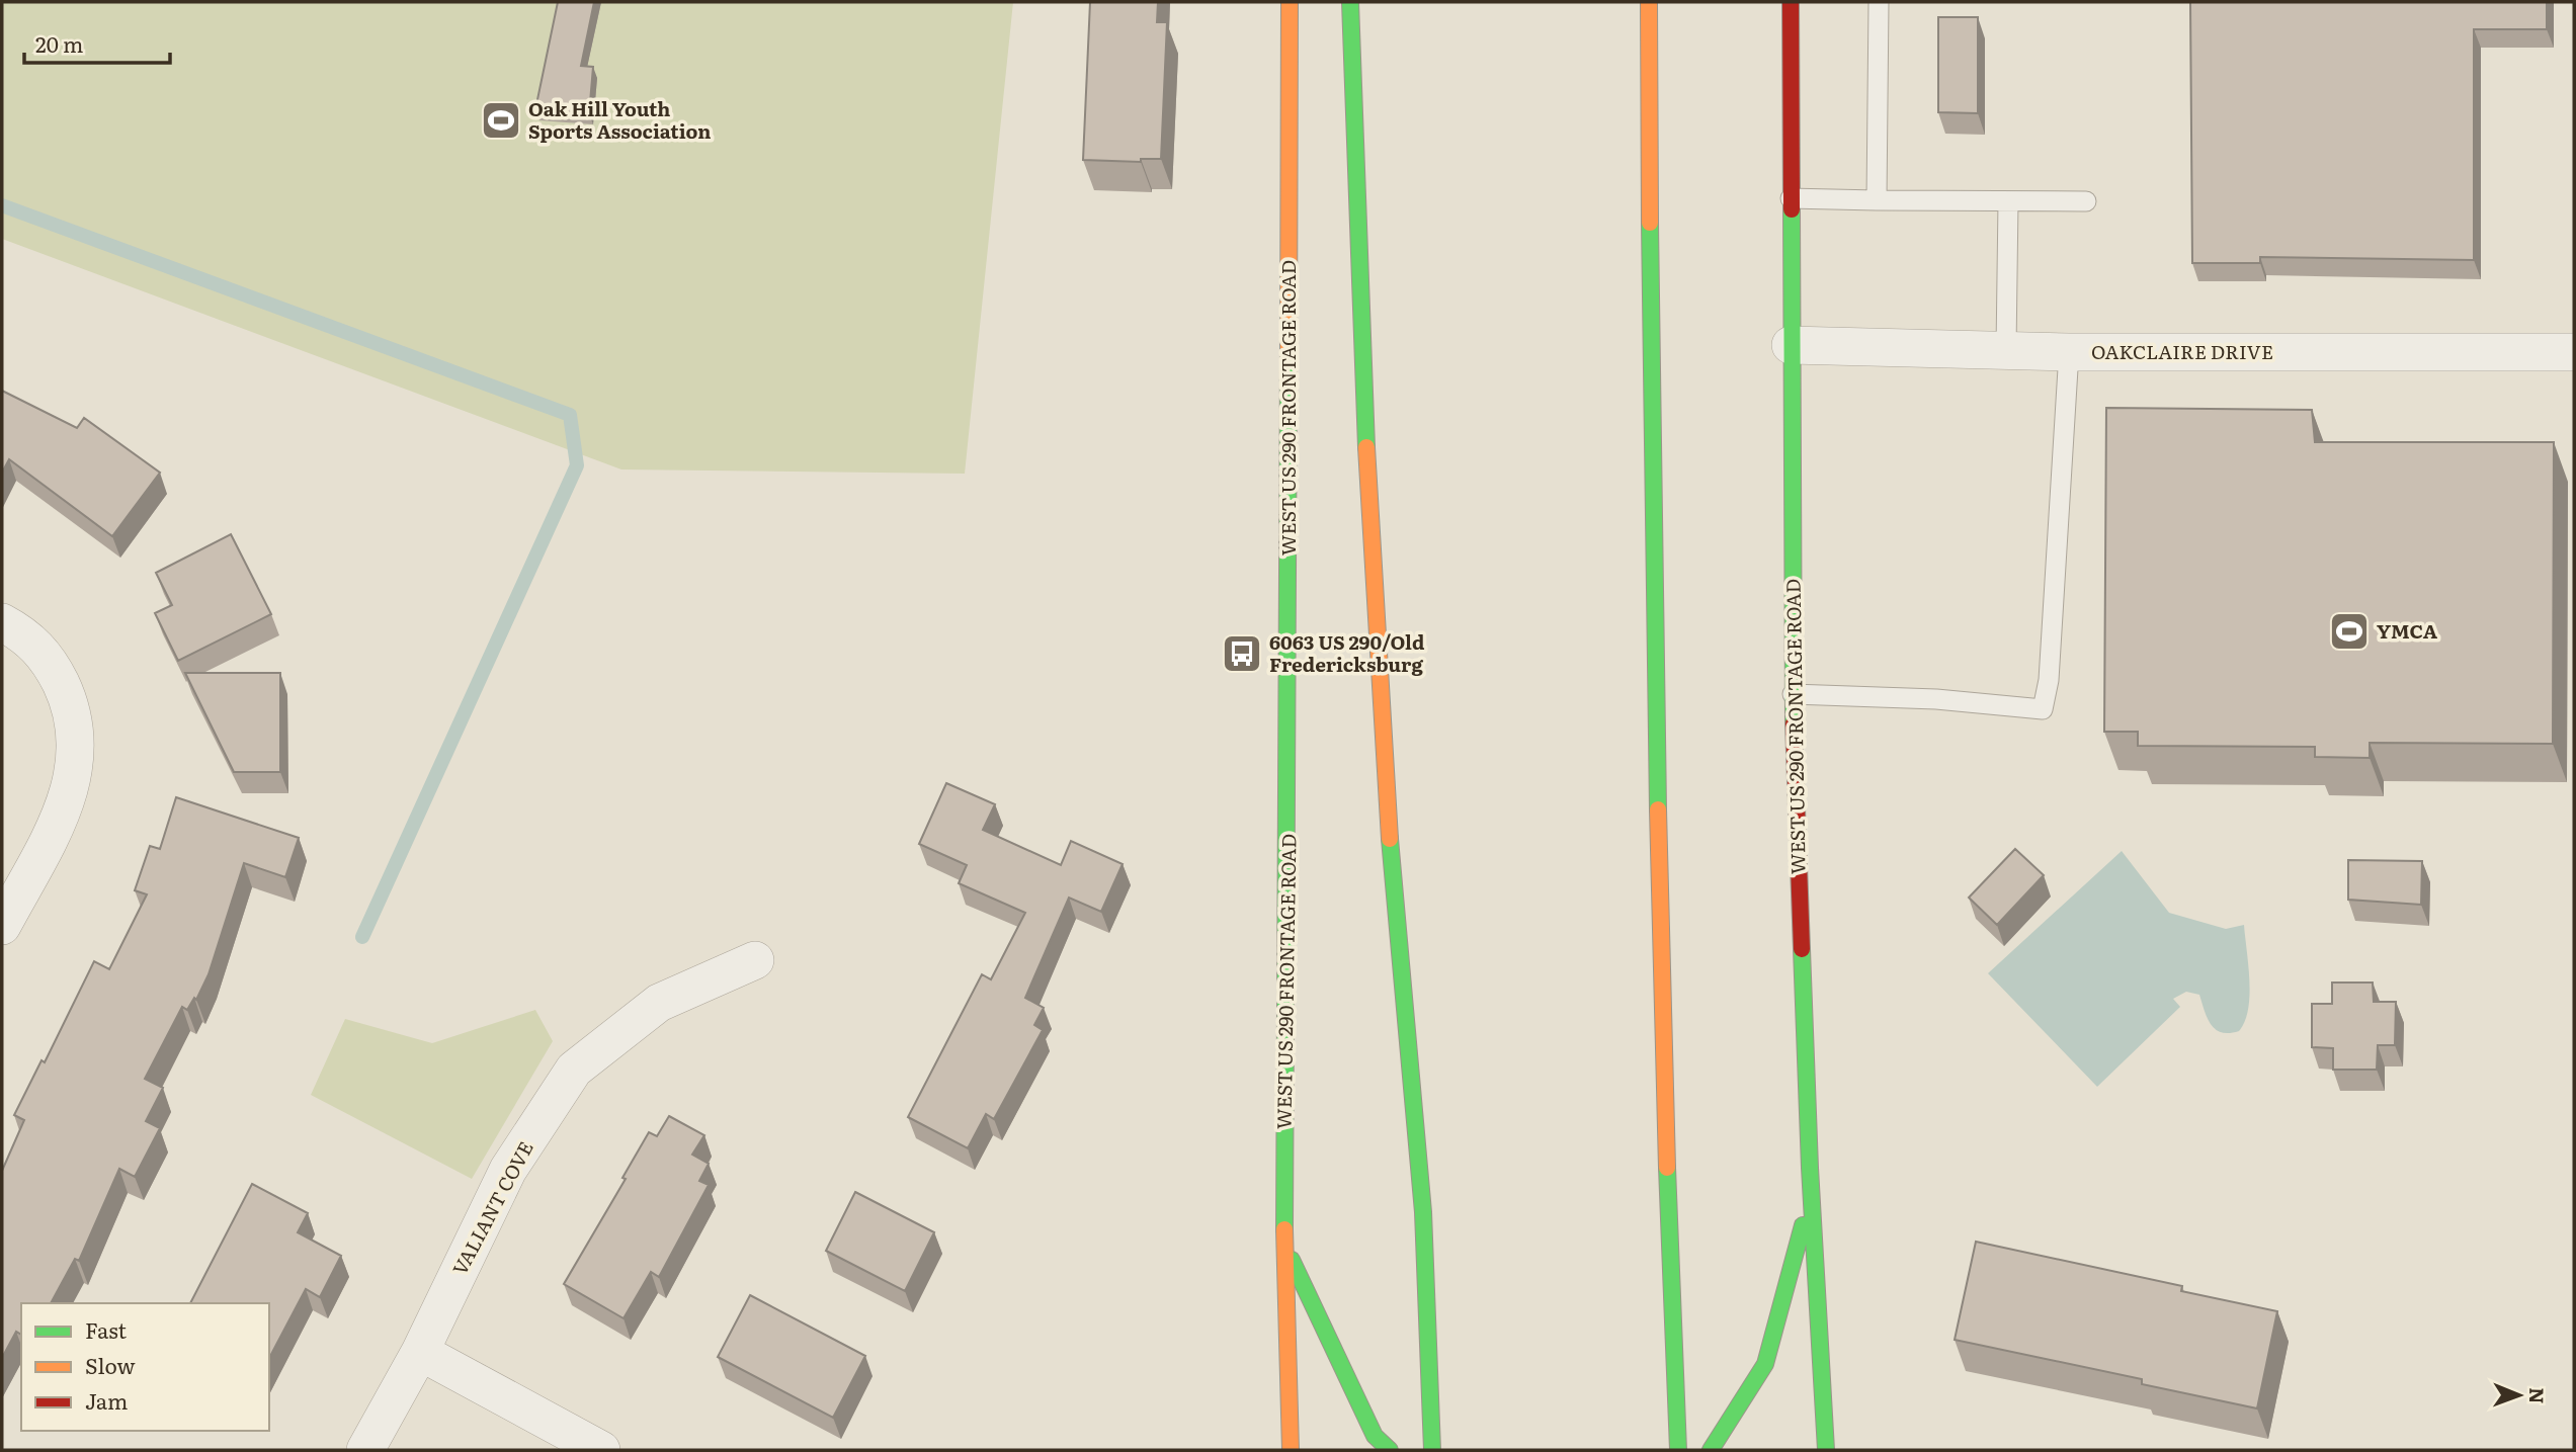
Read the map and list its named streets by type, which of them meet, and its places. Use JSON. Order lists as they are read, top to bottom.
{
  "streets": {
    "main road": ["WEST US 290 FRONTAGE ROAD"],
    "street": ["OAKCLAIRE DRIVE", "VALIANT COVE"]
  },
  "crossings": [
    ["OAKCLAIRE DRIVE", "WEST US 290 FRONTAGE ROAD"]
  ],
  "places": {
    "sports": ["Oak Hill Youth Sports Association", "YMCA"],
    "bus stop": ["6063 US 290/Old Fredericksburg"]
  },
  "legend": ["Fast", "Slow", "Jam"],
  "scale_bar": "20 m",
  "north": "right"
}
